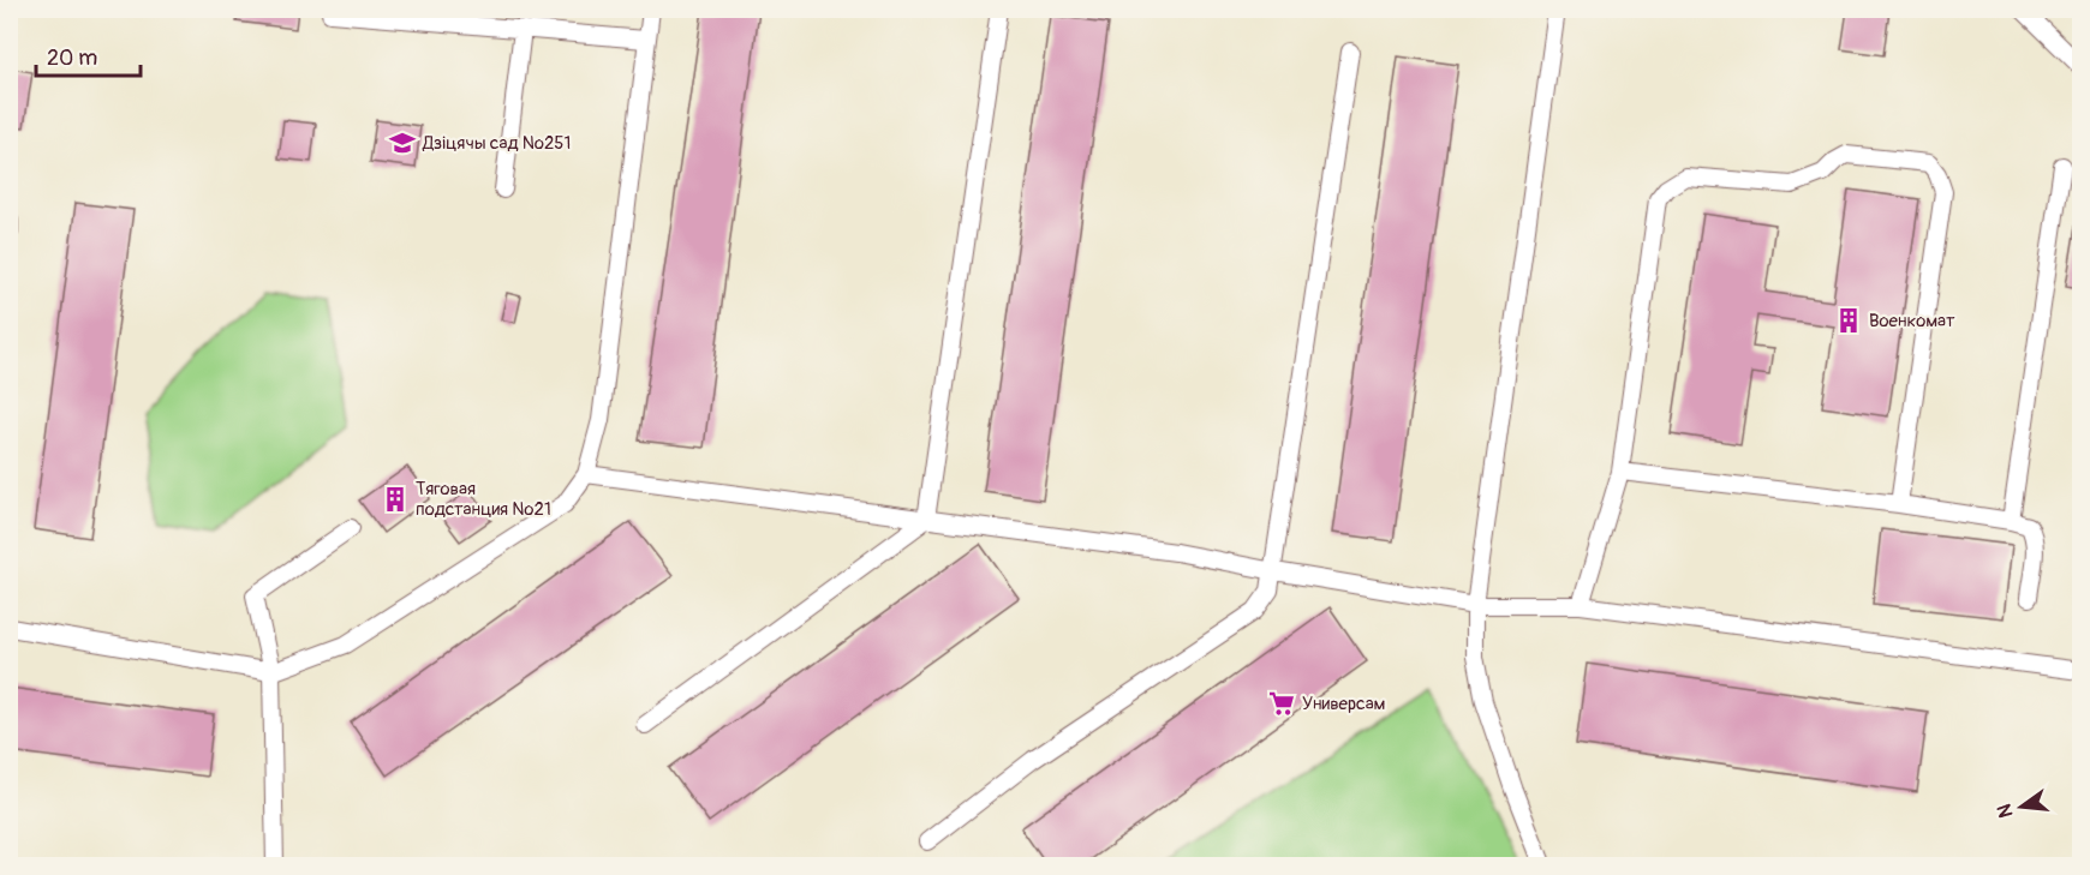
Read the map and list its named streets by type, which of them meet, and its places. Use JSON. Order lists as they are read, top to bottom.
{
  "places": {
    "school or university": ["Дзіцячы сад №251"],
    "building": ["Военкомат", "Тяговая подстанция №21"],
    "supermarket": ["Универсам"]
  },
  "scale_bar": "20 m",
  "north": "left"
}
